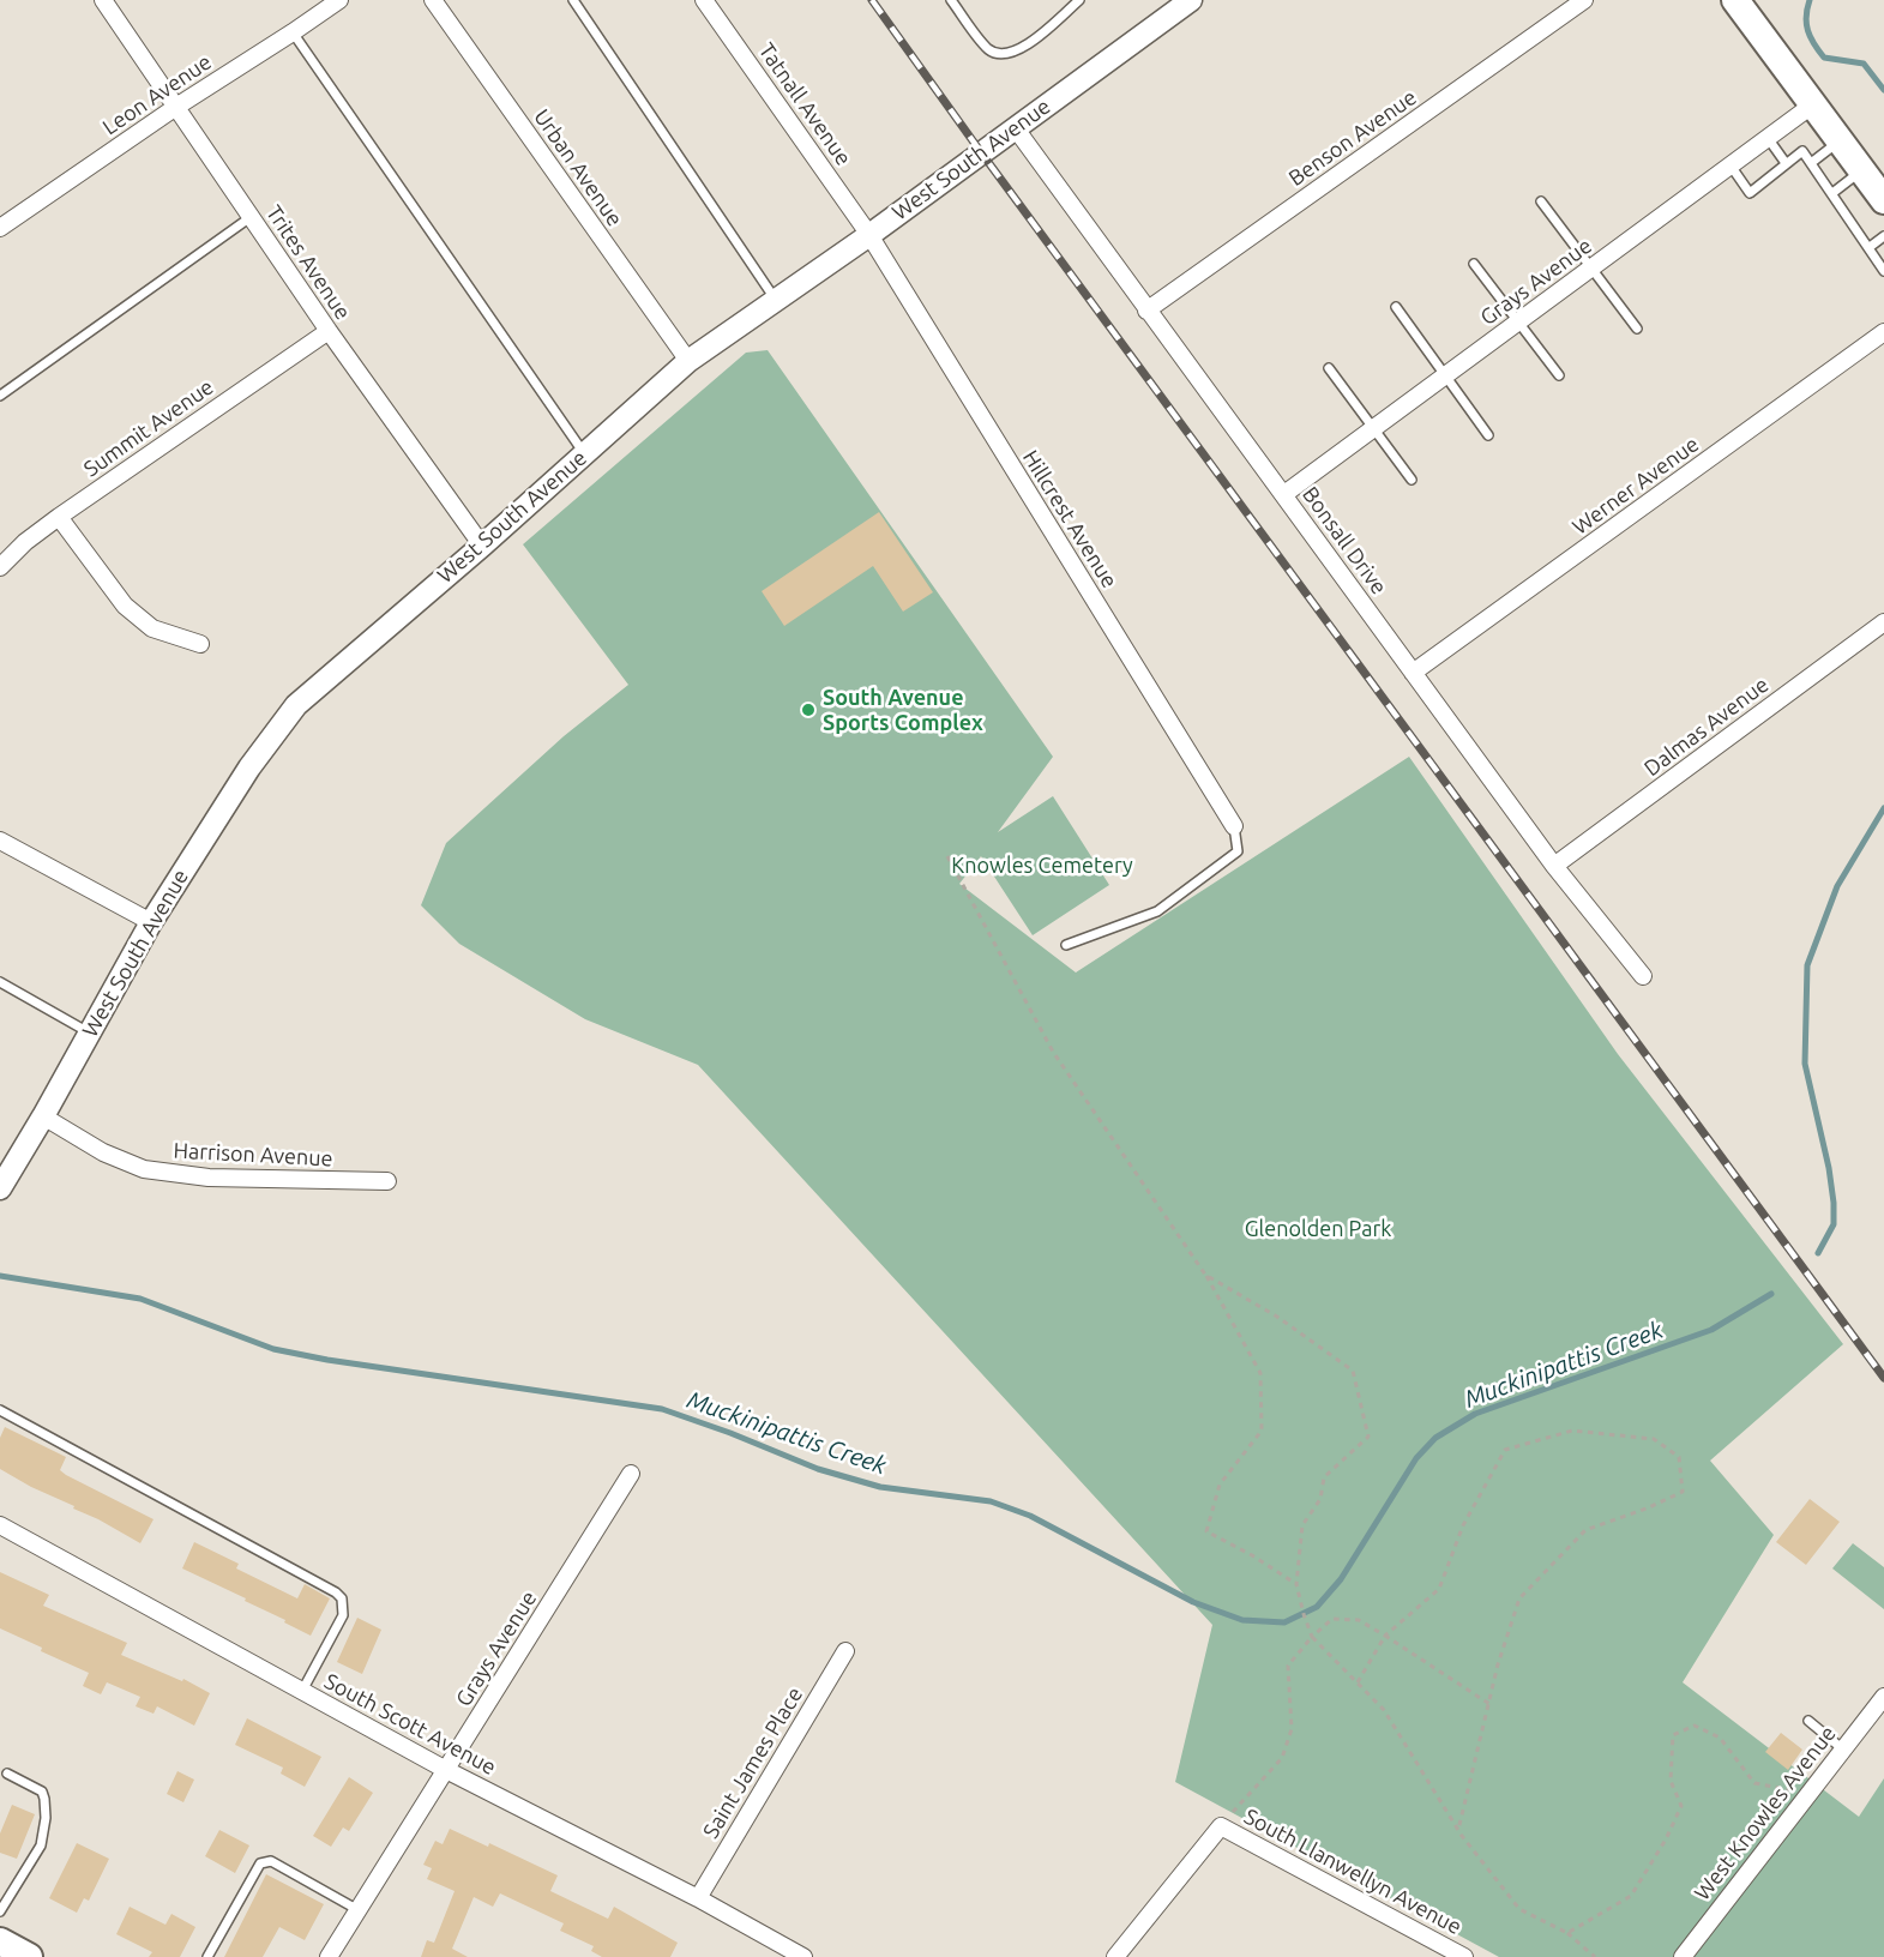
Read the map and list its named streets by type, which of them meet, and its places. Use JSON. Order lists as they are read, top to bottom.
{
  "streets": {
    "street": [
      "Leon Avenue",
      "Tatnall Avenue",
      "Benson Avenue",
      "West South Avenue",
      "Urban Avenue",
      "Trites Avenue",
      "Grays Avenue",
      "Summit Avenue",
      "Werner Avenue",
      "Hillcrest Avenue",
      "Bonsall Drive",
      "Dalmas Avenue",
      "Harrison Avenue",
      "South Scott Avenue",
      "Saint James Place",
      "West Knowles Avenue",
      "South Llanwellyn Avenue"
    ]
  },
  "crossings": [
    ["Leon Avenue", "Trites Avenue"],
    ["Tatnall Avenue", "West South Avenue"],
    ["Tatnall Avenue", "Hillcrest Avenue"],
    ["Benson Avenue", "Bonsall Drive"],
    ["West South Avenue", "Urban Avenue"],
    ["West South Avenue", "Trites Avenue"],
    ["West South Avenue", "Hillcrest Avenue"],
    ["West South Avenue", "Bonsall Drive"],
    ["West South Avenue", "Harrison Avenue"],
    ["Trites Avenue", "Summit Avenue"],
    ["Grays Avenue", "Bonsall Drive"],
    ["Grays Avenue", "South Scott Avenue"],
    ["Werner Avenue", "Bonsall Drive"],
    ["Bonsall Drive", "Dalmas Avenue"],
    ["South Scott Avenue", "Saint James Place"]
  ],
  "water": ["Muckinipattis Creek"],
  "parks": ["Knowles Cemetery", "Glenolden Park"],
  "places": ["South Avenue Sports Complex"]
}
